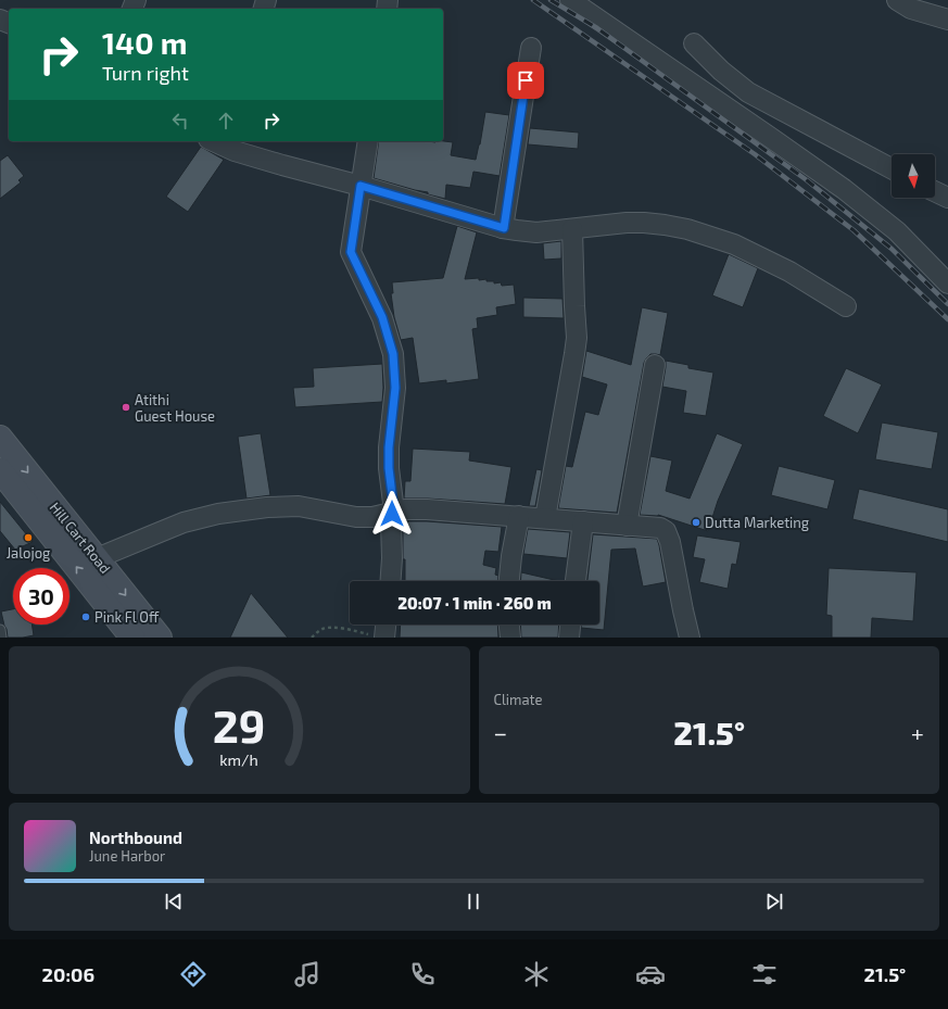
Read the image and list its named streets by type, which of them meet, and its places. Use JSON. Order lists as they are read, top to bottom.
{
  "streets": {
    "main road": ["Hill Cart Road"]
  },
  "places": [
    "Atithi Guest House",
    "Dutta Marketing",
    "Jalojog",
    "Pink Fl Off"
  ],
  "north": "bottom",
  "page": {
    "turn": ["140 m", "Turn right"],
    "limit": "30",
    "trip": "20:07 · 1 min · 260 m",
    "tile": "Climate",
    "heat": ["−", "21.5°", "+"],
    "song": ["Northbound", "June Harbor"],
    "tabs": ["20:06", "21.5°"],
    "gauge": ["29", "km/h"]
  }
}
